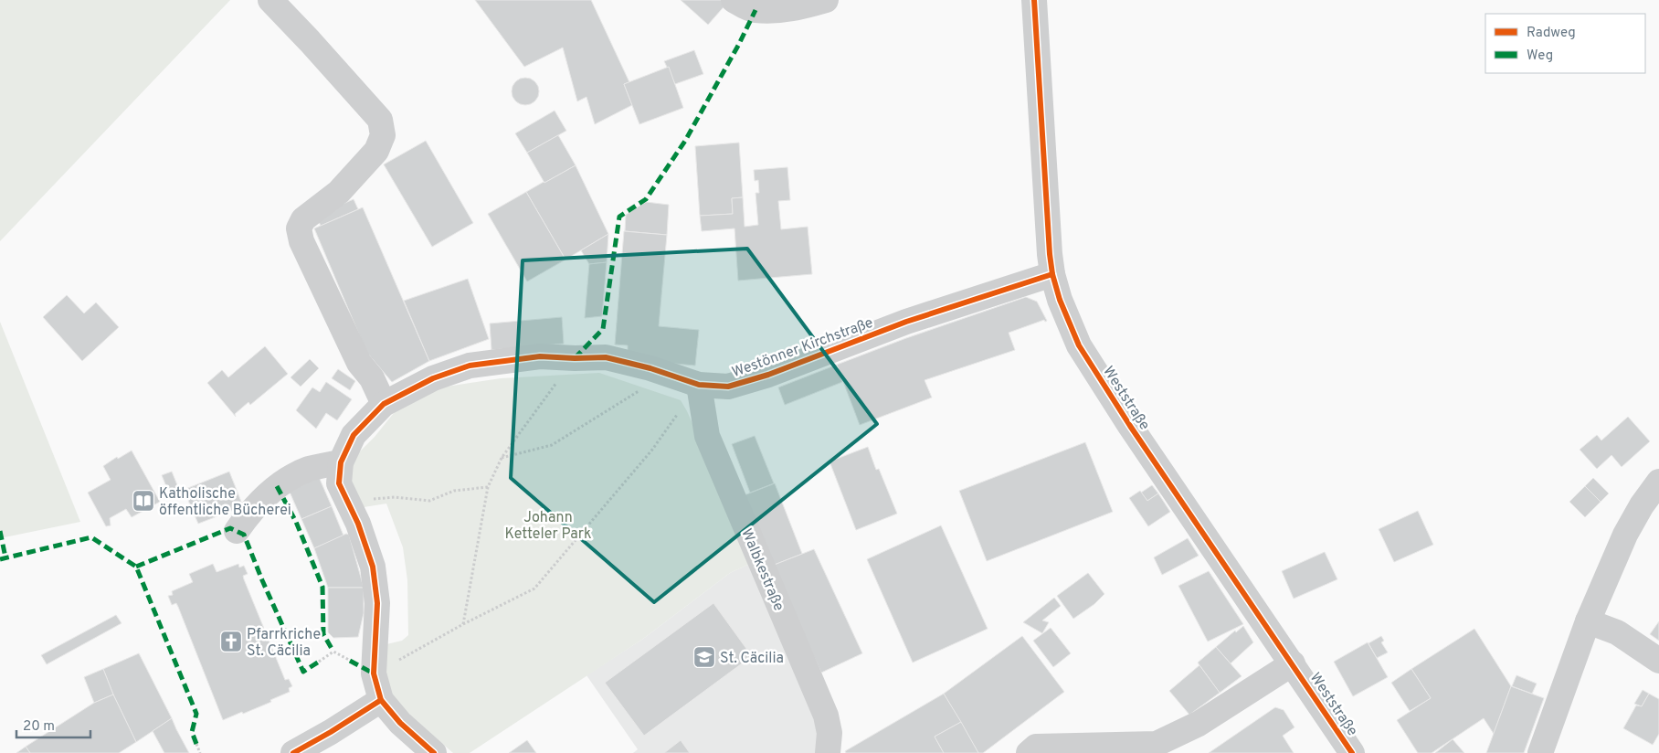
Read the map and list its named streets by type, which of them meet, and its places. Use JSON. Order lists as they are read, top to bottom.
{
  "streets": {
    "street": ["Westönner Kirchstraße", "Weststraße", "Walbkestraße"]
  },
  "crossings": [
    ["Westönner Kirchstraße", "Weststraße"],
    ["Westönner Kirchstraße", "Walbkestraße"]
  ],
  "parks": ["Johann Ketteler Park"],
  "places": {
    "library": ["Katholische öffentliche Bücherei"],
    "church": ["Pfarrkriche St. Cäcilia"],
    "school or university": ["St. Cäcilia"]
  },
  "legend": ["Radweg", "Weg"],
  "scale_bar": "20 m"
}
